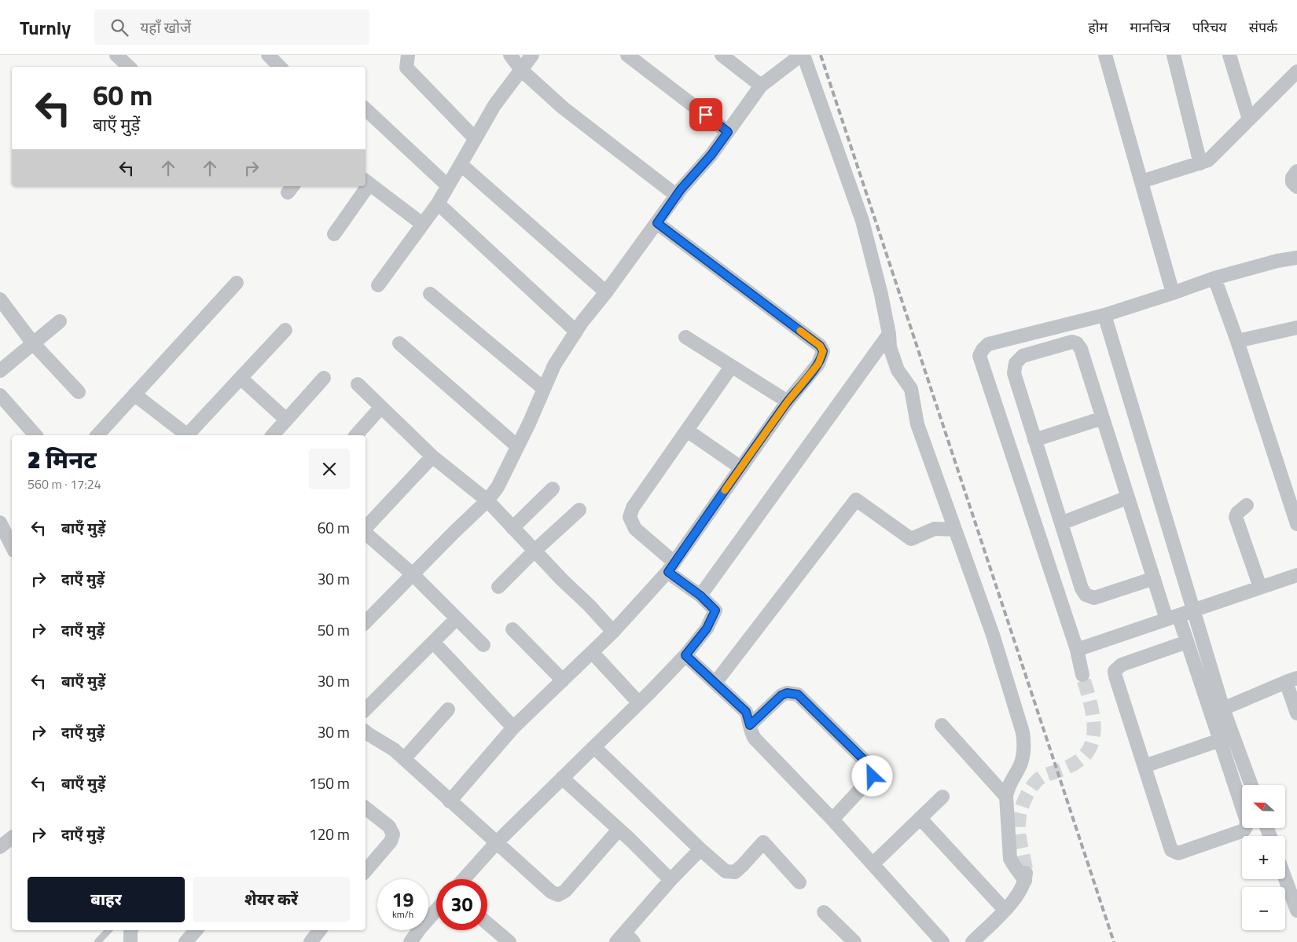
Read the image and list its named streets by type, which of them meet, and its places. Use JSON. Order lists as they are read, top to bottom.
{
  "north": "left",
  "page": {
    "header": "Turnly",
    "search": "यहाँ खोजें",
    "nav": [
      "होम",
      "मानचित्र",
      "परिचय",
      "संपर्क"
    ],
    "turn": ["60 m", "बाएँ मुड़ें"],
    "heading": ["2 मिनट", "560 m · 17:24"],
    "list": [
      {
        "name": "बाएँ मुड़ें",
        "value": "60 m"
      },
      {
        "name": "दाएँ मुड़ें",
        "value": "30 m"
      },
      {
        "name": "दाएँ मुड़ें",
        "value": "50 m"
      },
      {
        "name": "बाएँ मुड़ें",
        "value": "30 m"
      },
      {
        "name": "दाएँ मुड़ें",
        "value": "30 m"
      },
      {
        "name": "बाएँ मुड़ें",
        "value": "150 m"
      },
      {
        "name": "दाएँ मुड़ें",
        "value": "120 m"
      }
    ],
    "map_buttons": ["+", "−"],
    "buttons": ["बाहर", "शेयर करें"],
    "speed": "19 km/h",
    "limit": "30"
  }
}
